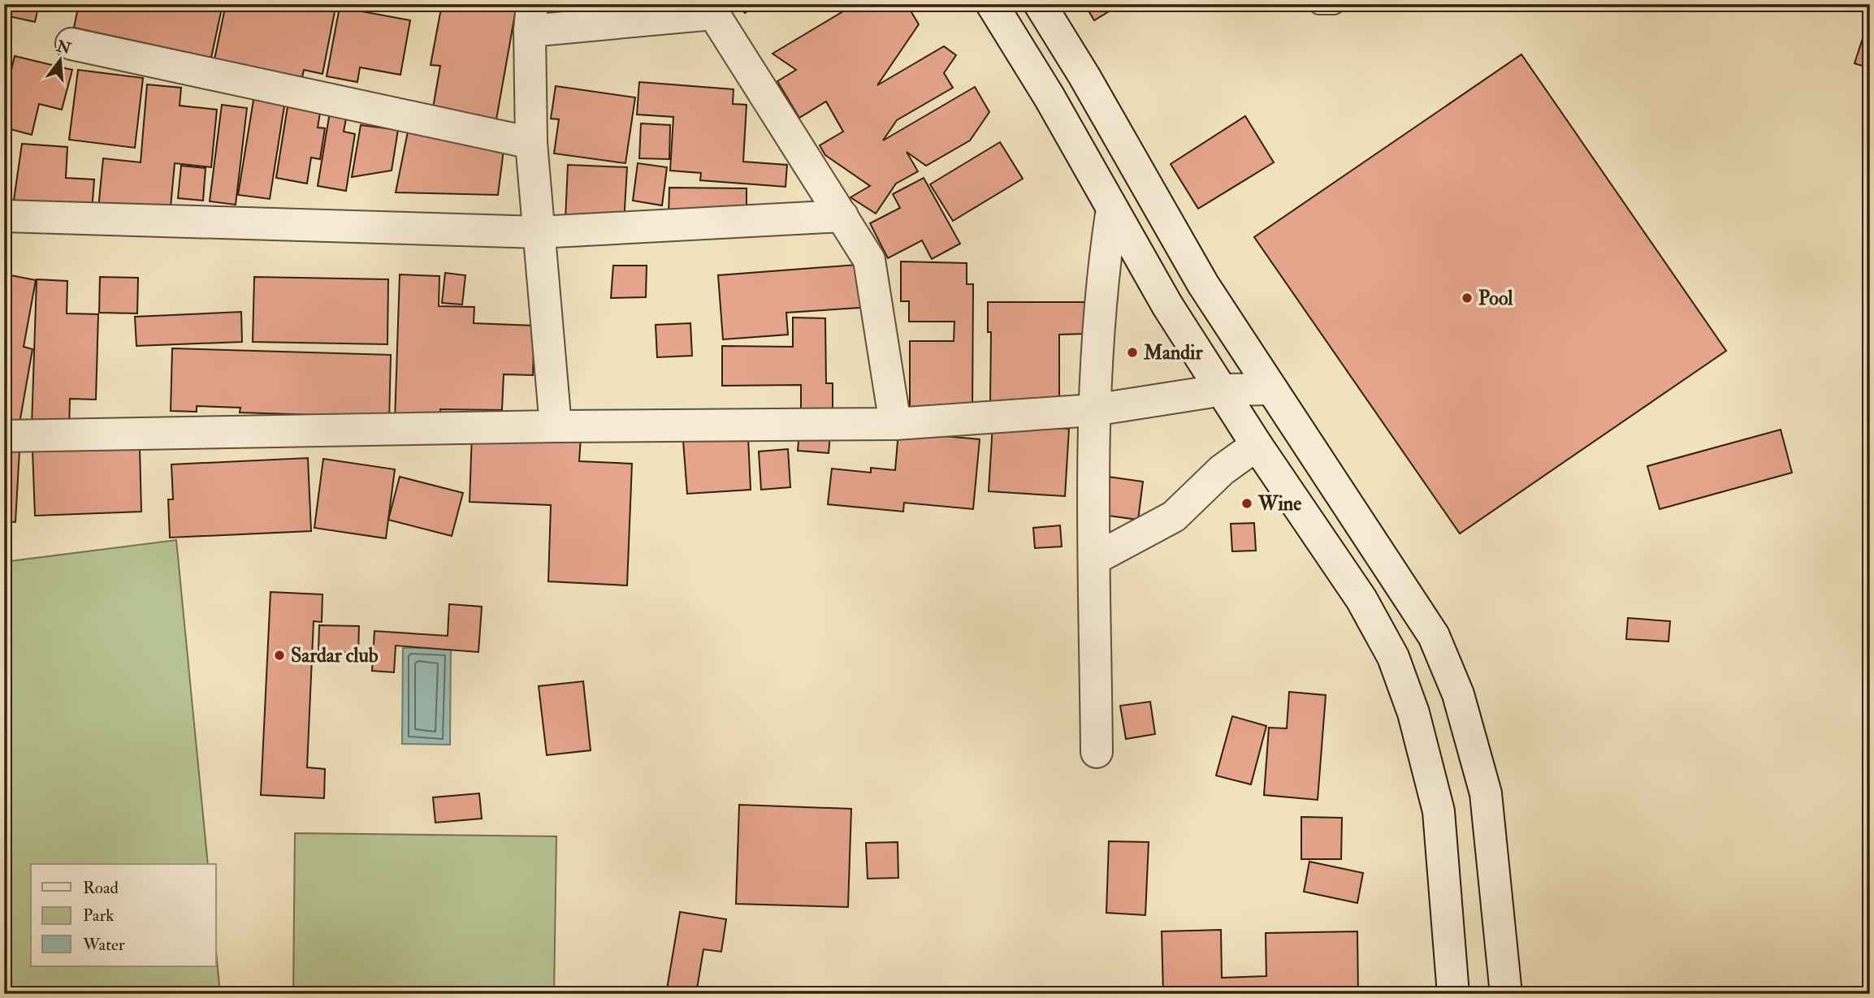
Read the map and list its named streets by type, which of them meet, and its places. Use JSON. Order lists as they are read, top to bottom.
{
  "places": [
    "Pool",
    "Mandir",
    "Wine",
    "Sardar club"
  ],
  "legend": ["Road", "Park", "Water"],
  "north": "top"
}
